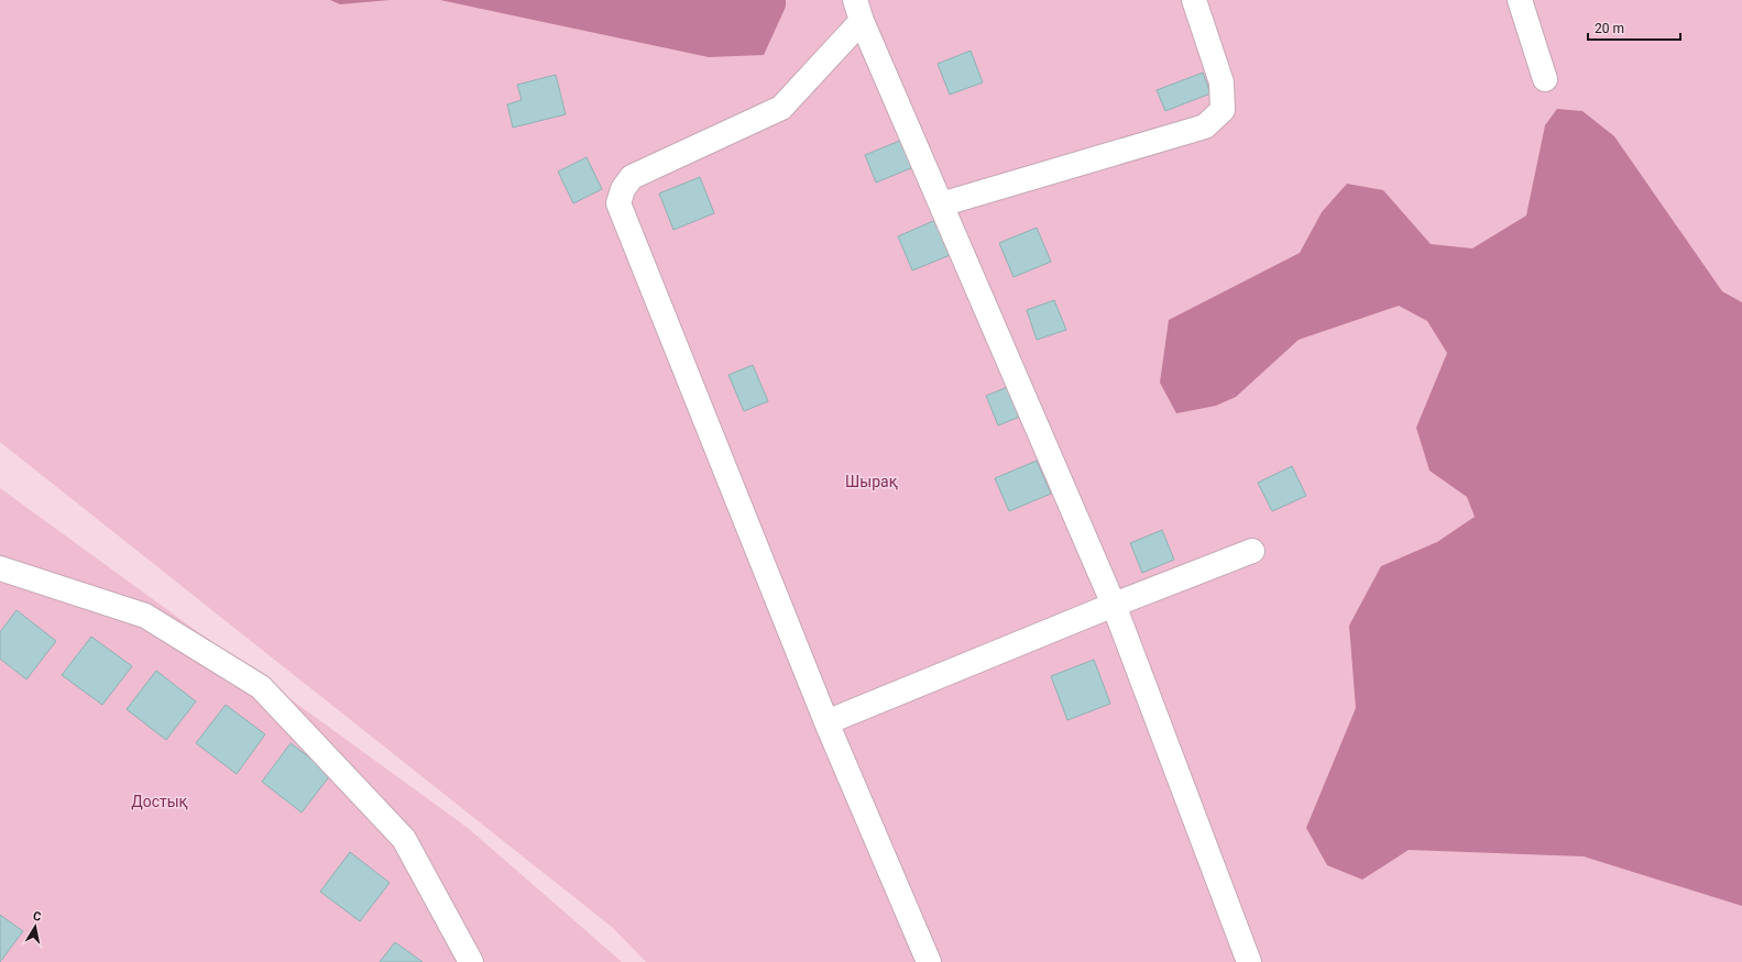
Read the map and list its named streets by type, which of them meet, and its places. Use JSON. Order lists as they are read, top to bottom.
{
  "parks": ["Шырақ", "Достық"],
  "scale_bar": "20 m",
  "north": "top"
}
